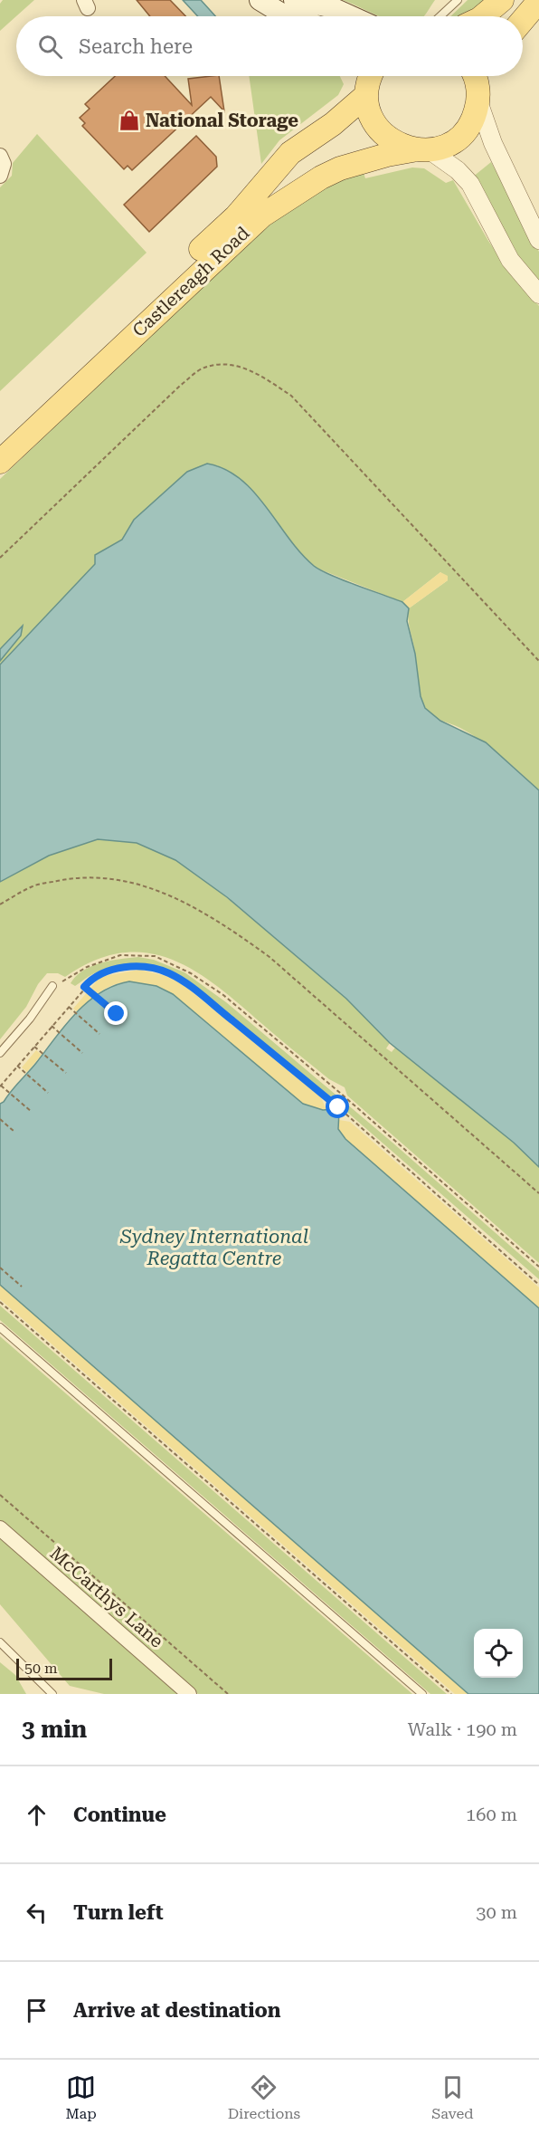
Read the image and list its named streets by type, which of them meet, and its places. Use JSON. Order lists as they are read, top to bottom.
{
  "streets": {
    "main road": ["Castlereagh Road"],
    "street": ["McCarthys Lane"]
  },
  "water": ["Sydney International Regatta Centre"],
  "places": {
    "shop": ["National Storage"]
  },
  "scale_bar": "50 m",
  "page": {
    "search": "Search here",
    "scale": "50 m",
    "heading": ["3 min", "Walk · 190 m"],
    "list": [
      ["Continue", "160 m"],
      ["Turn left", "30 m"],
      "Arrive at destination"
    ],
    "nav": ["Map", "Directions", "Saved"]
  }
}
